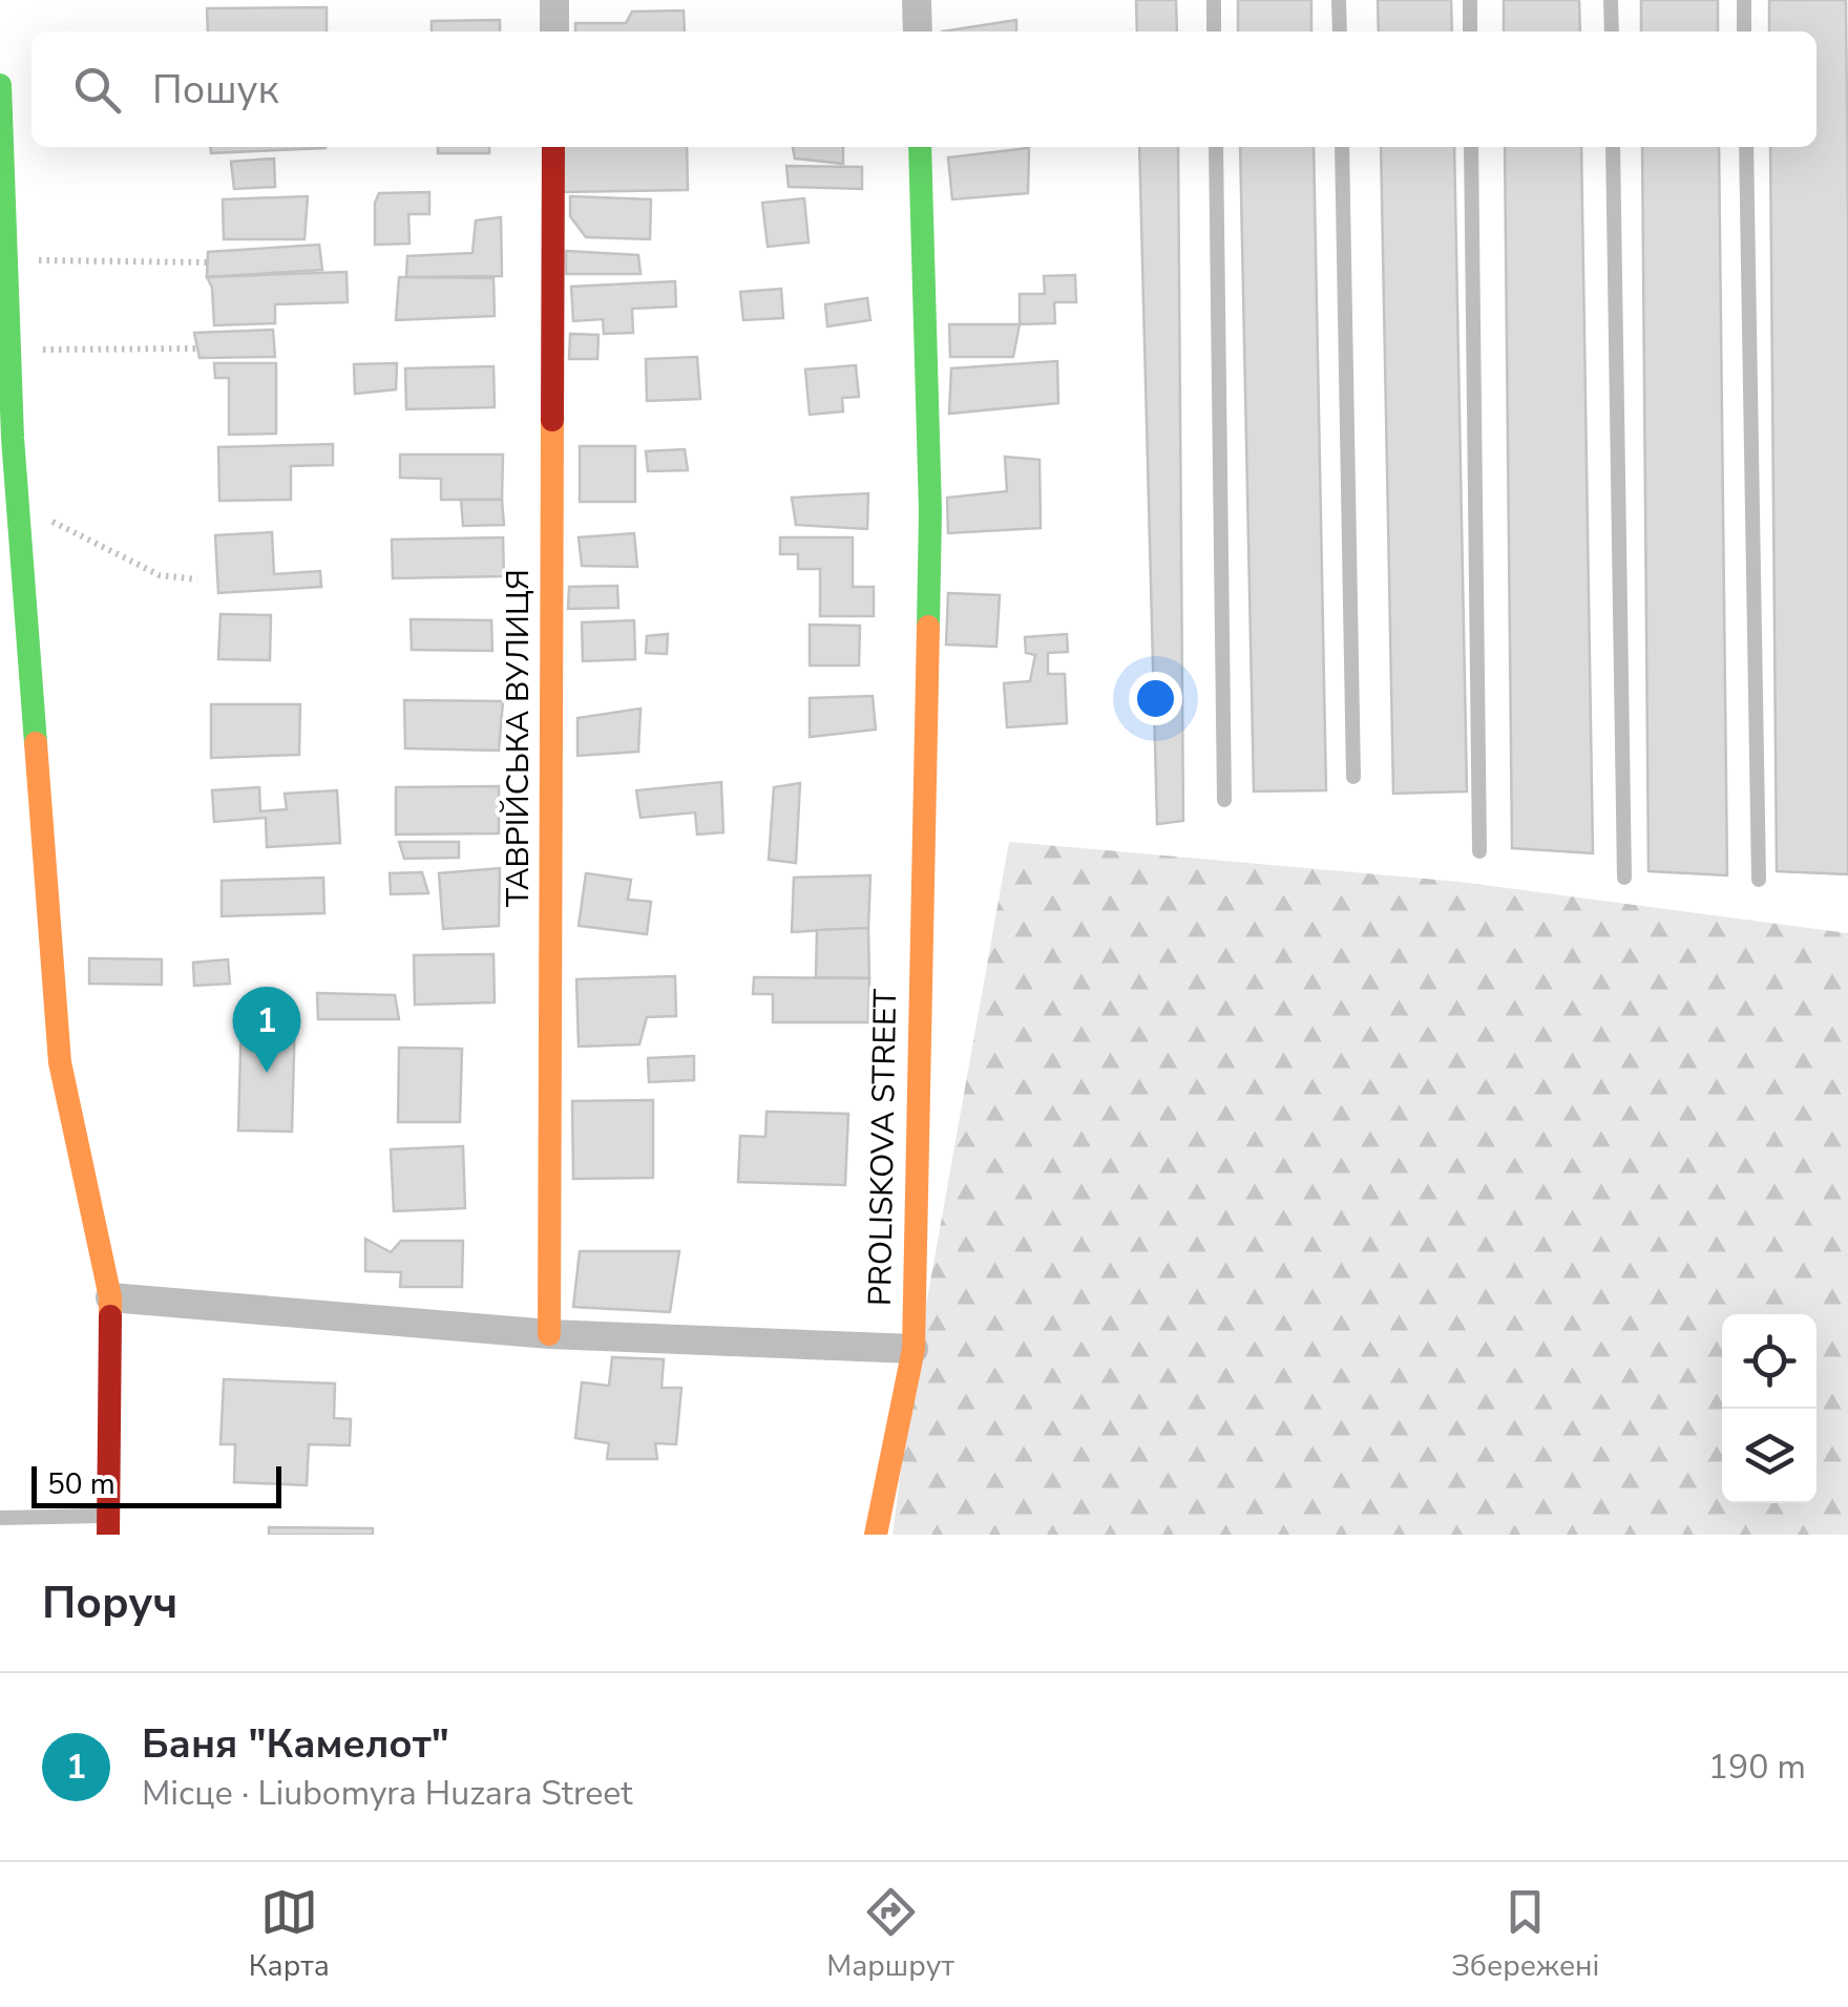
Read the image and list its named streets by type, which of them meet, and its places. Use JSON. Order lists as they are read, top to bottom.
{
  "streets": {
    "street": ["ТАВРІЙСЬКА ВУЛИЦЯ", "PROLISKOVA STREET"]
  },
  "crossings": [
    ["ТАВРІЙСЬКА ВУЛИЦЯ", "PROLISKOVA STREET"]
  ],
  "scale_bar": "50 m",
  "page": {
    "search": "Пошук",
    "pins": "1",
    "scale": "50 m",
    "heading": "Поруч",
    "list": [
      {
        "mark": "1",
        "name": "Баня \"Камелот\"",
        "note": "Місце · Liubomyra Huzara Street",
        "value": "190 m"
      }
    ],
    "nav": ["Карта", "Маршрут", "Збережені"]
  }
}
